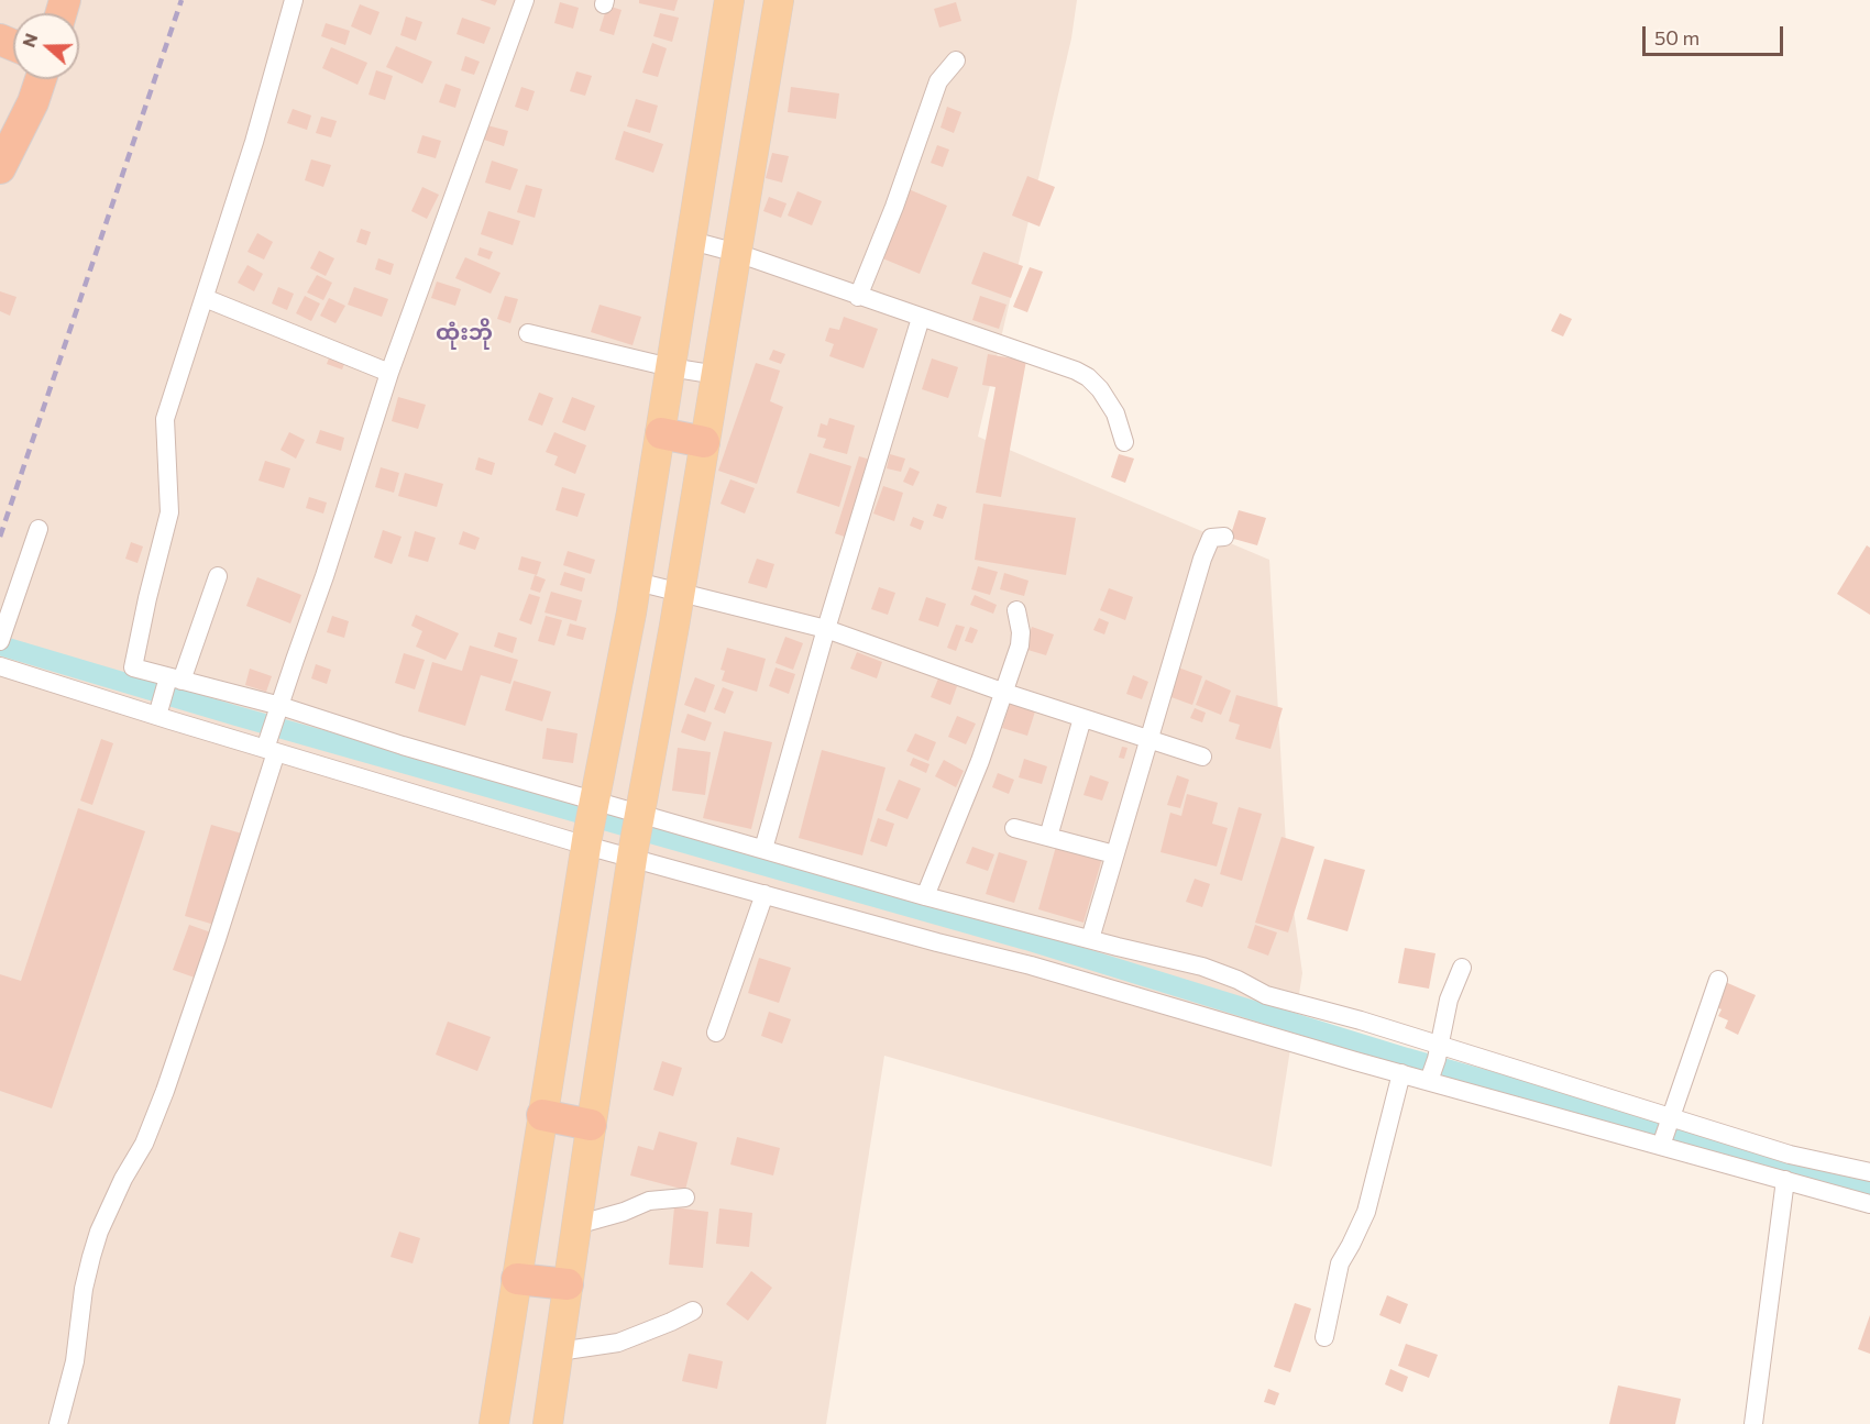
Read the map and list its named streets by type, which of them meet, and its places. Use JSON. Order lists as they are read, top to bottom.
{
  "districts": ["ထုံးဘို"],
  "scale_bar": "50 m",
  "north": "left"
}
